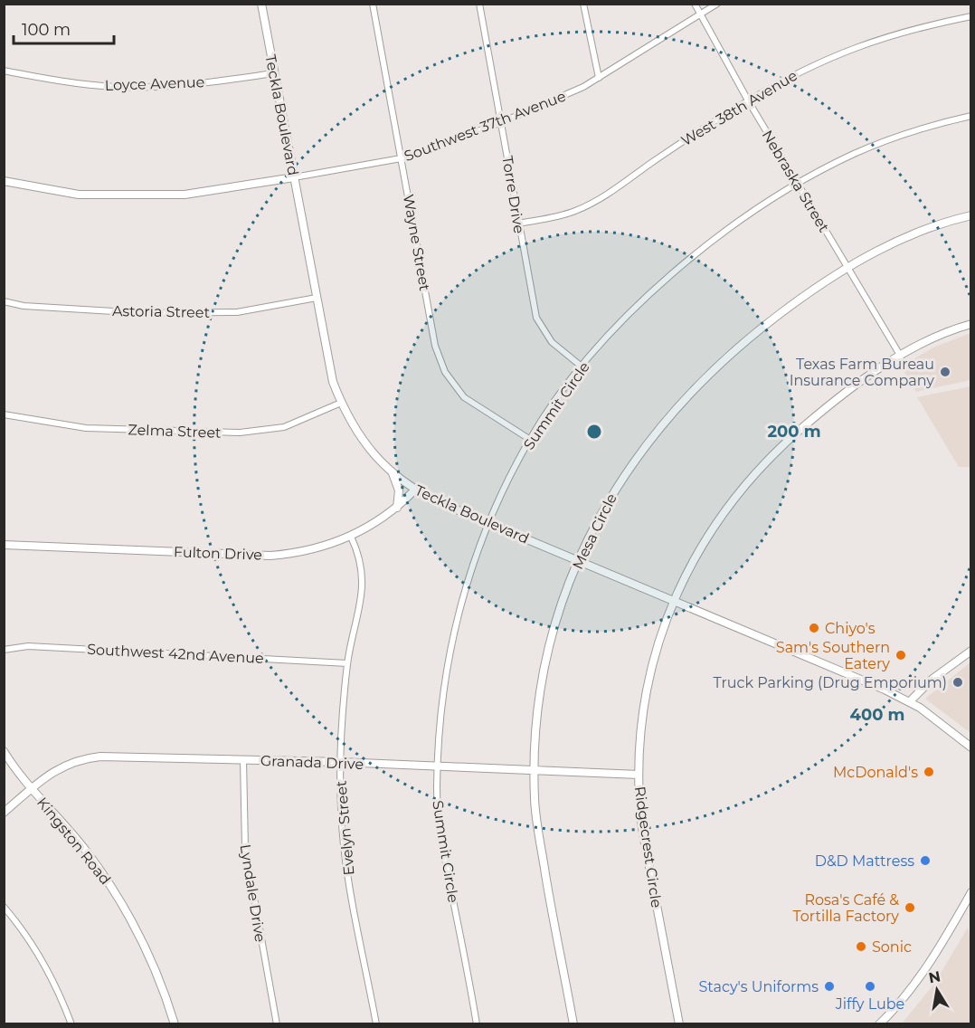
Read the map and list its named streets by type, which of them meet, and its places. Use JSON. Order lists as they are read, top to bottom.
{
  "streets": {
    "street": [
      "Loyce Avenue",
      "West 38th Avenue",
      "Teckla Boulevard",
      "Southwest 37th Avenue",
      "Nebraska Street",
      "Torre Drive",
      "Wayne Street",
      "Astoria Street",
      "Summit Circle",
      "Zelma Street",
      "Mesa Circle",
      "Fulton Drive",
      "Southwest 42nd Avenue",
      "Granada Drive",
      "Evelyn Street",
      "Kingston Road",
      "Ridgecrest Circle",
      "Lyndale Drive"
    ]
  },
  "crossings": [
    ["Loyce Avenue", "Teckla Boulevard"],
    ["West 38th Avenue", "Nebraska Street"],
    ["West 38th Avenue", "Torre Drive"],
    ["Teckla Boulevard", "Southwest 37th Avenue"],
    ["Teckla Boulevard", "Astoria Street"],
    ["Teckla Boulevard", "Summit Circle"],
    ["Teckla Boulevard", "Zelma Street"],
    ["Teckla Boulevard", "Mesa Circle"],
    ["Teckla Boulevard", "Fulton Drive"],
    ["Teckla Boulevard", "Ridgecrest Circle"],
    ["Southwest 37th Avenue", "Nebraska Street"],
    ["Southwest 37th Avenue", "Torre Drive"],
    ["Southwest 37th Avenue", "Wayne Street"],
    ["Nebraska Street", "Summit Circle"],
    ["Nebraska Street", "Mesa Circle"],
    ["Nebraska Street", "Ridgecrest Circle"],
    ["Torre Drive", "Summit Circle"],
    ["Wayne Street", "Summit Circle"],
    ["Summit Circle", "Granada Drive"],
    ["Mesa Circle", "Granada Drive"],
    ["Fulton Drive", "Evelyn Street"],
    ["Southwest 42nd Avenue", "Evelyn Street"],
    ["Granada Drive", "Evelyn Street"],
    ["Granada Drive", "Kingston Road"],
    ["Granada Drive", "Ridgecrest Circle"],
    ["Granada Drive", "Lyndale Drive"]
  ],
  "places": [
    "Texas Farm Bureau Insurance Company",
    "Chiyo's",
    "Sam's Southern Eatery",
    "Truck Parking (Drug Emporium)",
    "McDonald's",
    "D&D Mattress",
    "Rosa's Café & Tortilla Factory",
    "Sonic",
    "Stacy's Uniforms",
    "Jiffy Lube"
  ],
  "scale_bar": "100 m",
  "north": "top",
  "rings": ["200 m", "400 m"]
}
